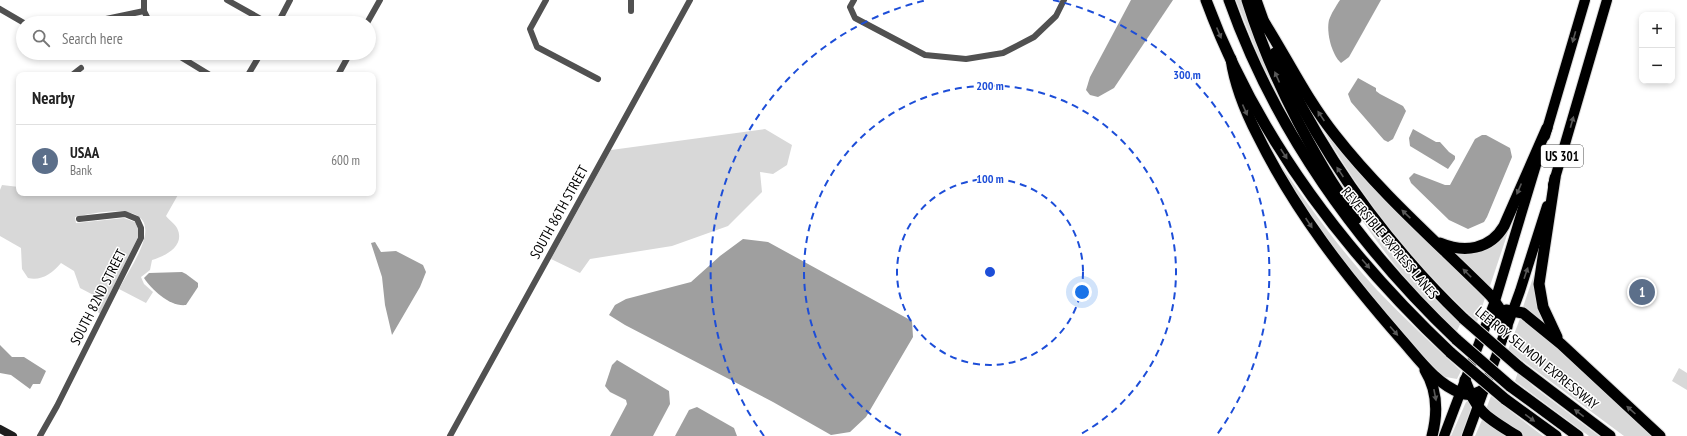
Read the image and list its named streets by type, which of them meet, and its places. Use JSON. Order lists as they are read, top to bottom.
{
  "streets": {
    "highway": ["REVERSIBLE EXPRESS LANES", "LEE ROY SELMON EXPRESSWAY"],
    "main road": ["US 301"],
    "street": ["SOUTH 86TH STREET", "SOUTH 82ND STREET"]
  },
  "page": {
    "map_buttons": ["+", "−"],
    "search": "Search here",
    "heading": "Nearby",
    "list": [
      {
        "mark": "1",
        "name": "USAA",
        "note": "Bank",
        "value": "600 m"
      }
    ],
    "pins": "1"
  },
  "rings": ["300 m", "200 m", "100 m"]
}
